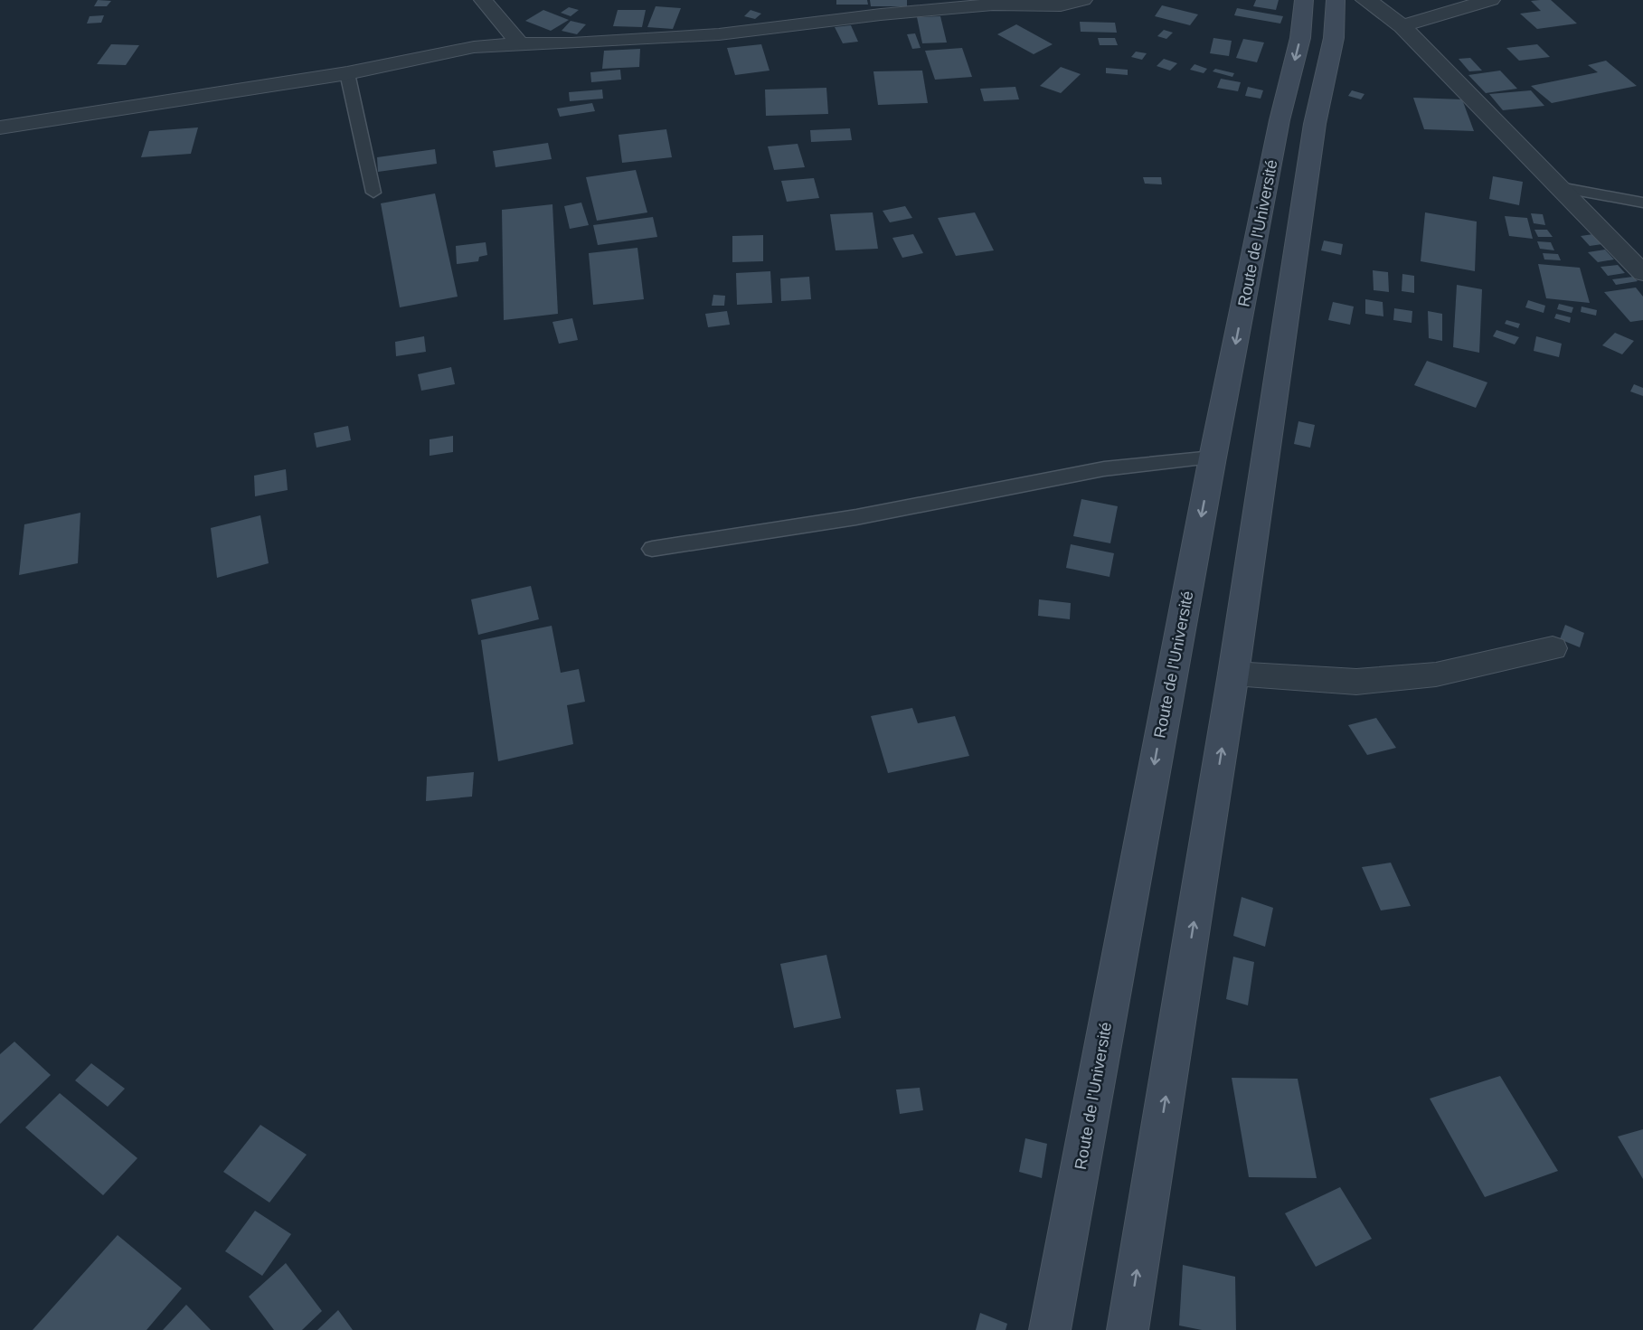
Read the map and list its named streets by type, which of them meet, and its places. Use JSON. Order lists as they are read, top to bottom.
{
  "streets": {
    "main road": ["Route de l'Université"]
  }
}
